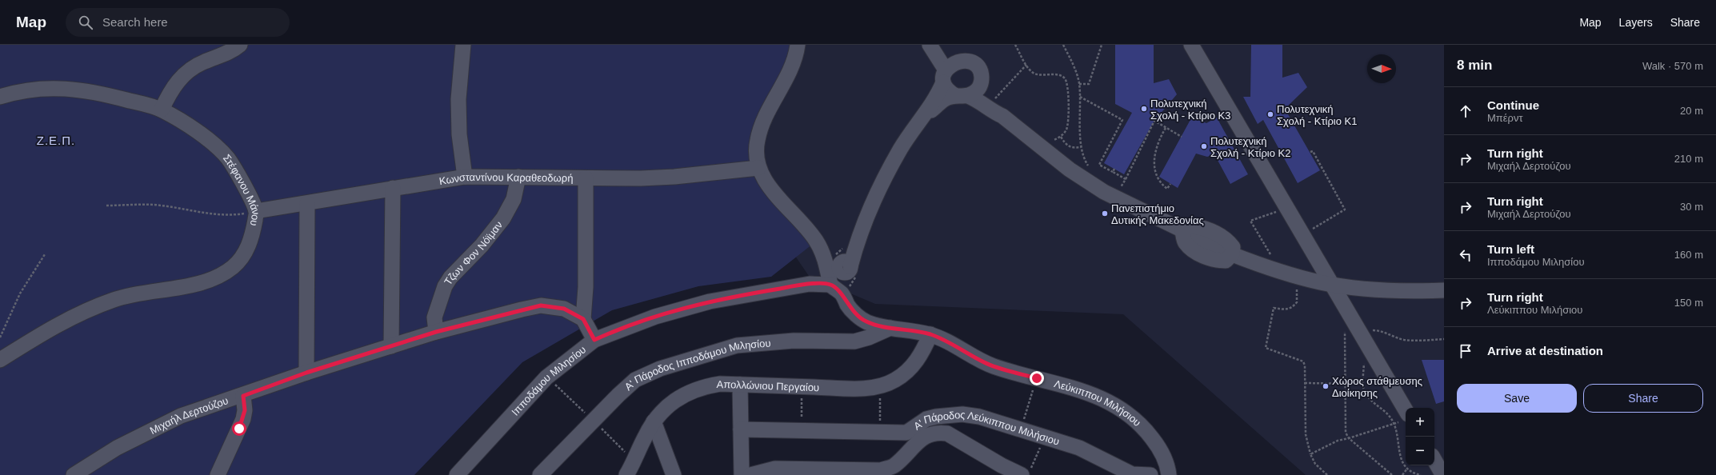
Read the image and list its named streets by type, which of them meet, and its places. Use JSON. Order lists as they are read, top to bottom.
{
  "streets": {
    "street": [
      "Κωνσταντίνου Καραθεοδωρή",
      "Στέφανου Μάνου",
      "Τζων Φον Νόϊμαν",
      "Α' Πάροδος Ιπποδάμου Μιλησίου",
      "Ιπποδάμου Μιλησίου",
      "Απολλώνιου Περγαίου",
      "Λεύκιππου Μιλήσιου",
      "Μιχαήλ Δερτούζου",
      "Α' Πάροδος Λεύκιππου Μιλήσιου"
    ]
  },
  "crossings": [
    ["Κωνσταντίνου Καραθεοδωρή", "Στέφανου Μάνου"],
    ["Κωνσταντίνου Καραθεοδωρή", "Τζων Φον Νόϊμαν"],
    ["Τζων Φον Νόϊμαν", "Μιχαήλ Δερτούζου"],
    ["Α' Πάροδος Ιπποδάμου Μιλησίου", "Λεύκιππου Μιλήσιου"],
    ["Ιπποδάμου Μιλησίου", "Λεύκιππου Μιλήσιου"],
    ["Απολλώνιου Περγαίου", "Λεύκιππου Μιλήσιου"],
    ["Λεύκιππου Μιλήσιου", "Α' Πάροδος Λεύκιππου Μιλήσιου"]
  ],
  "districts": ["Ζ.Ε.Π."],
  "places": [
    "Πολυτεχνική Σχολή - Κτίριο Κ3",
    "Πολυτεχνική Σχολή - Κτίριο Κ1",
    "Πολυτεχνική Σχολή - Κτίριο Κ2",
    "Πανεπιστήμιο Δυτικής Μακεδονίας",
    "Χώρος στάθμευσης Διοίκησης"
  ],
  "north": "right",
  "page": {
    "header": "Map",
    "search": "Search here",
    "nav": ["Map", "Layers", "Share"],
    "heading": ["8 min", "Walk · 570 m"],
    "list": [
      ["Continue", "Μπέρντ", "20 m"],
      ["Turn right", "Μιχαήλ Δερτούζου", "210 m"],
      ["Turn right", "Μιχαήλ Δερτούζου", "30 m"],
      ["Turn left", "Ιπποδάμου Μιλησίου", "160 m"],
      ["Turn right", "Λεύκιππου Μιλήσιου", "150 m"],
      "Arrive at destination"
    ],
    "buttons": ["Save", "Share"],
    "map_buttons": ["+", "−"]
  }
}
